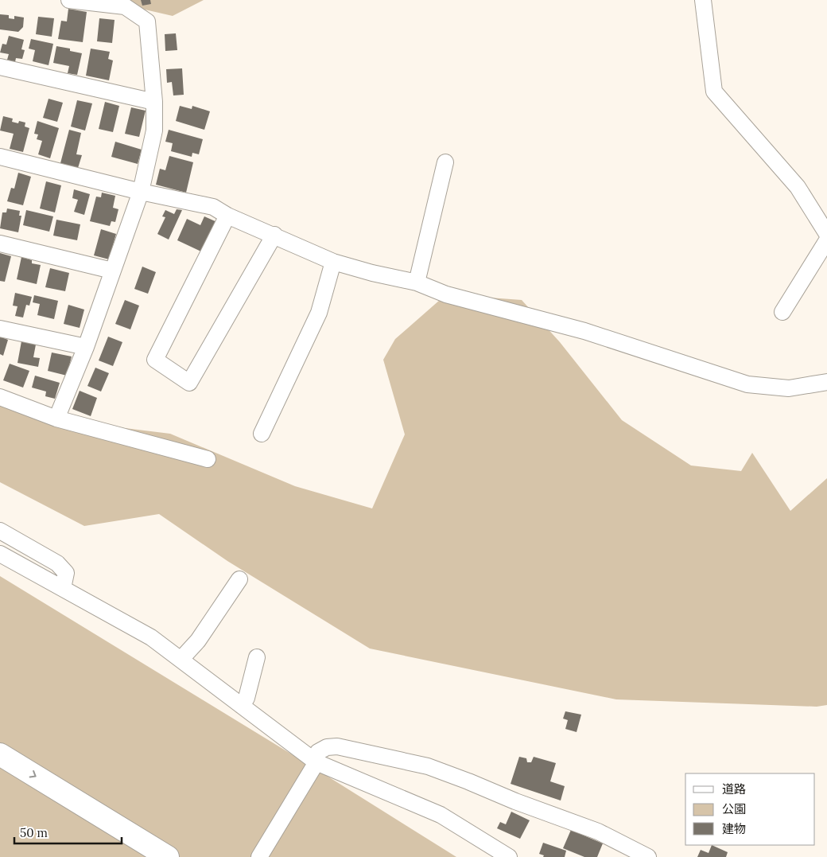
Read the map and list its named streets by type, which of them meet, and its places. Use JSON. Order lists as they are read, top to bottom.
{
  "legend": ["道路", "公園", "建物"],
  "scale_bar": "50 m"
}
